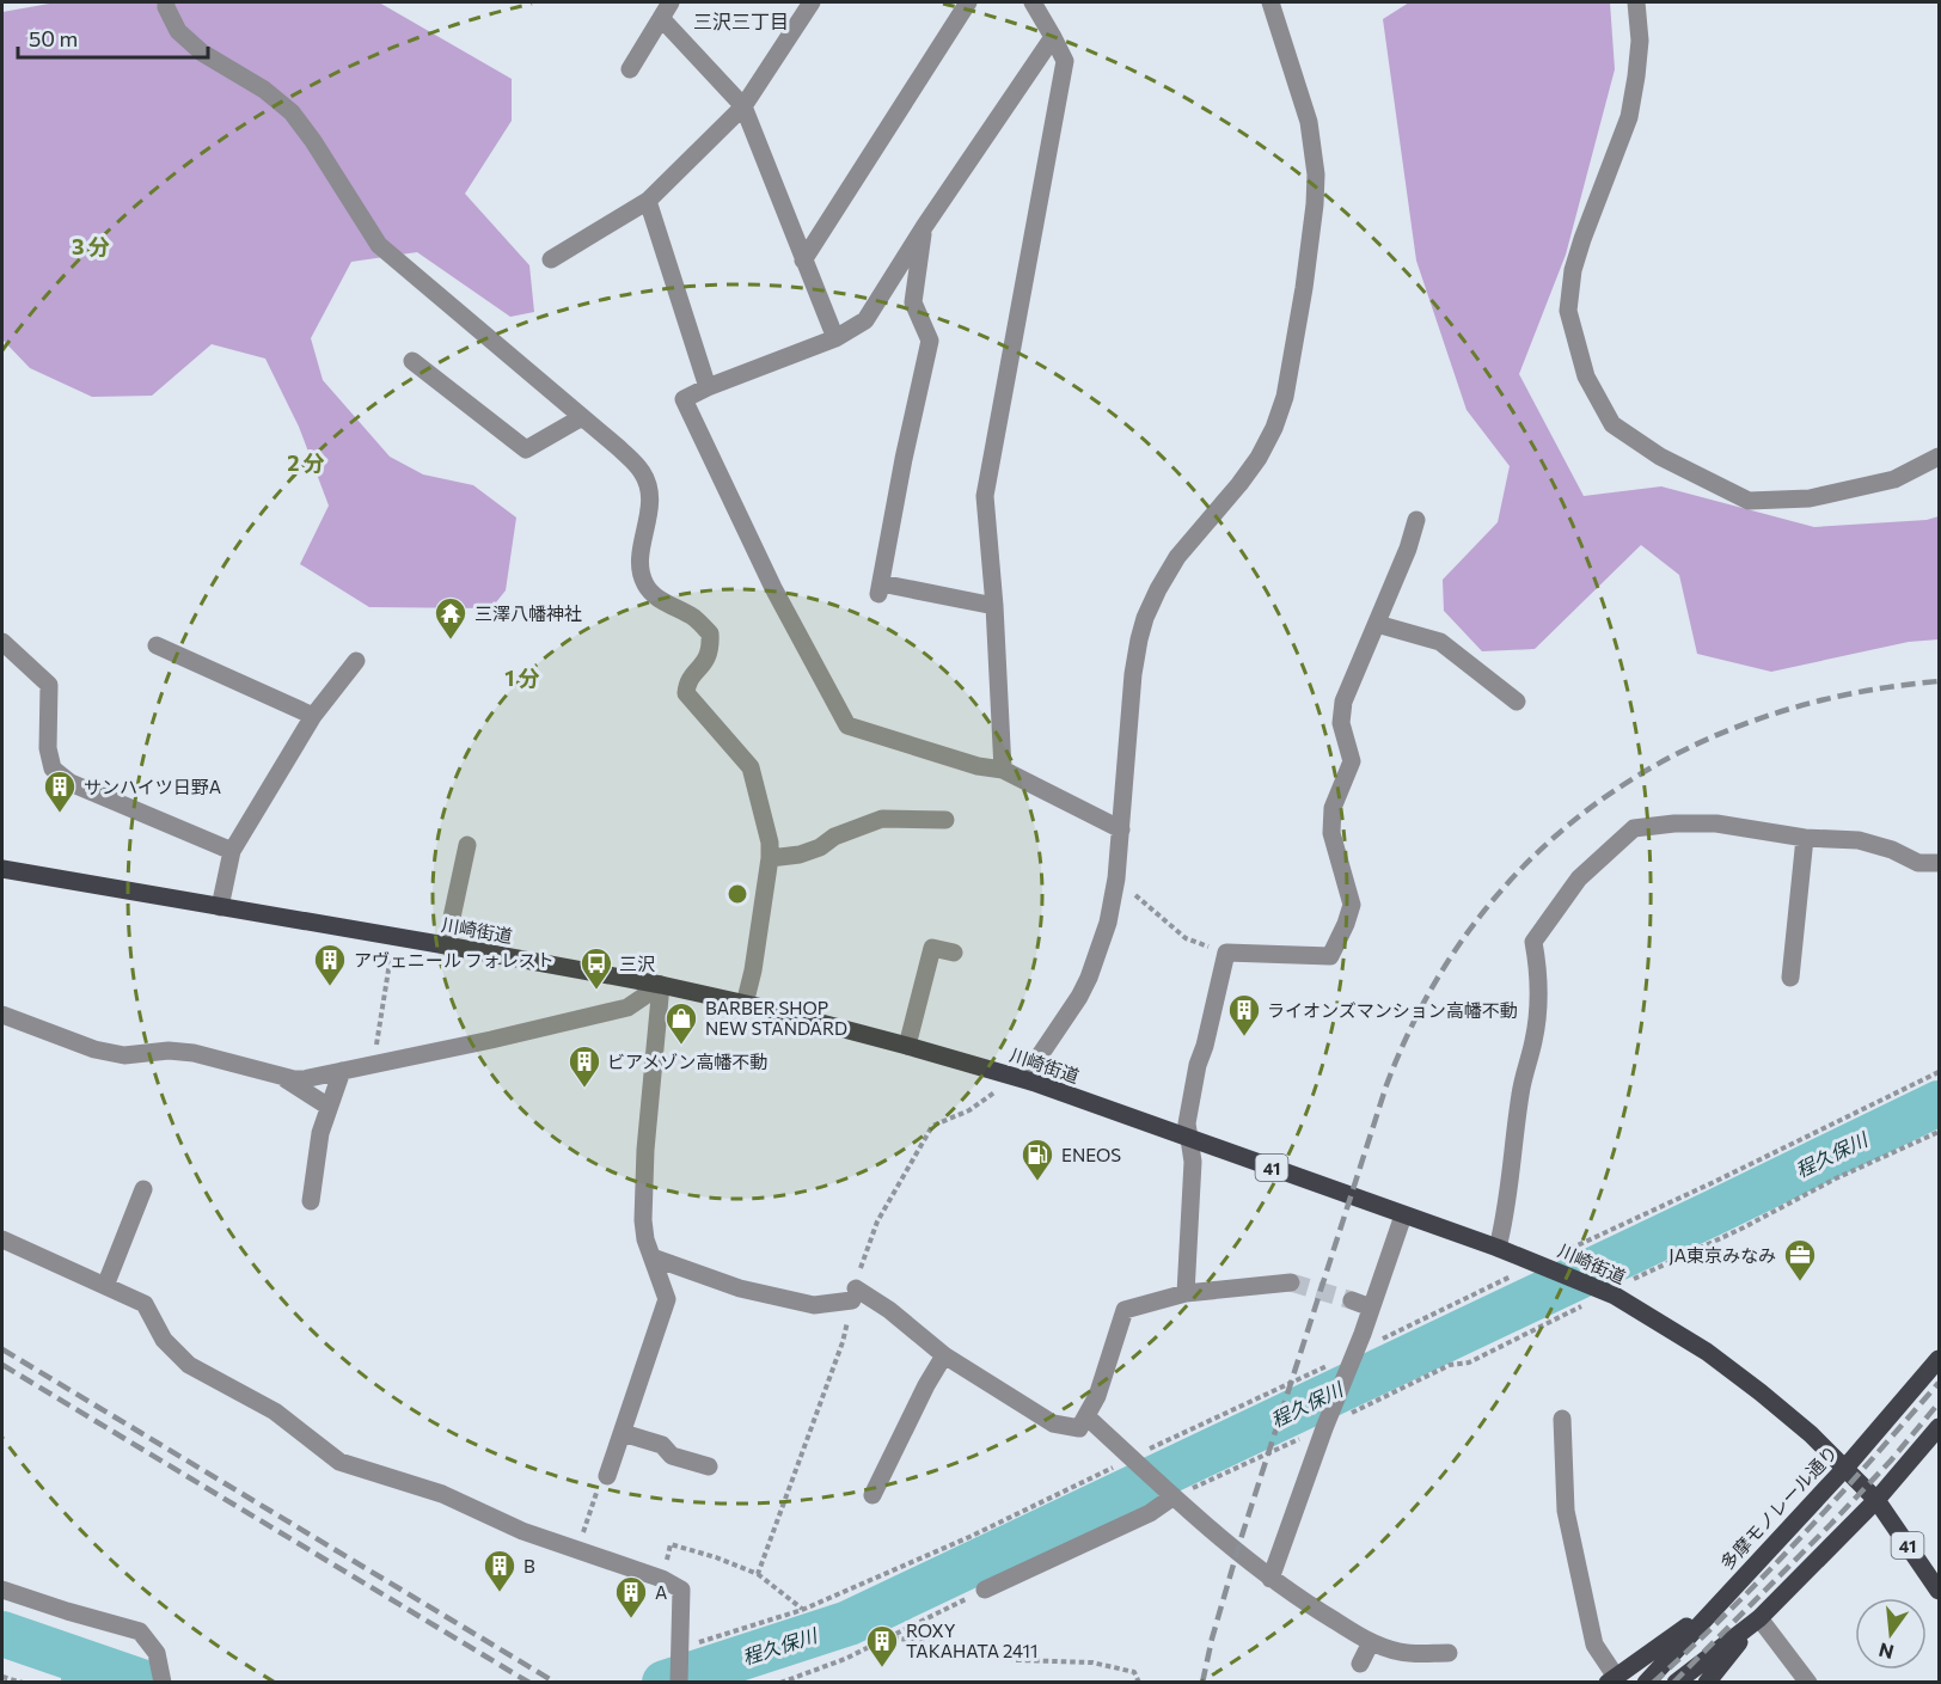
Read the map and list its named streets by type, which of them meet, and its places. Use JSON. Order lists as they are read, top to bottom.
{
  "streets": {
    "main road": ["川崎街道", "41", "多摩モノレール通り"]
  },
  "crossings": [
    ["川崎街道", "多摩モノレール通り"]
  ],
  "districts": ["三沢三丁目"],
  "water": ["程久保川"],
  "places": {
    "temple": ["三澤八幡神社"],
    "building": [
      "サンハイツ日野A",
      "アヴェニール フォレスト",
      "ライオンズマンション高幡不動",
      "ビアメゾン高幡不動",
      "B",
      "A",
      "ROXY TAKAHATA 2411"
    ],
    "bus stop": ["三沢"],
    "shop": ["BARBER SHOP NEW STANDARD"],
    "fuel station": ["ENEOS"],
    "office": ["JA東京みなみ"]
  },
  "scale_bar": "50 m",
  "north": "bottom",
  "rings": ["3 分", "2 分", "1 分"]
}
